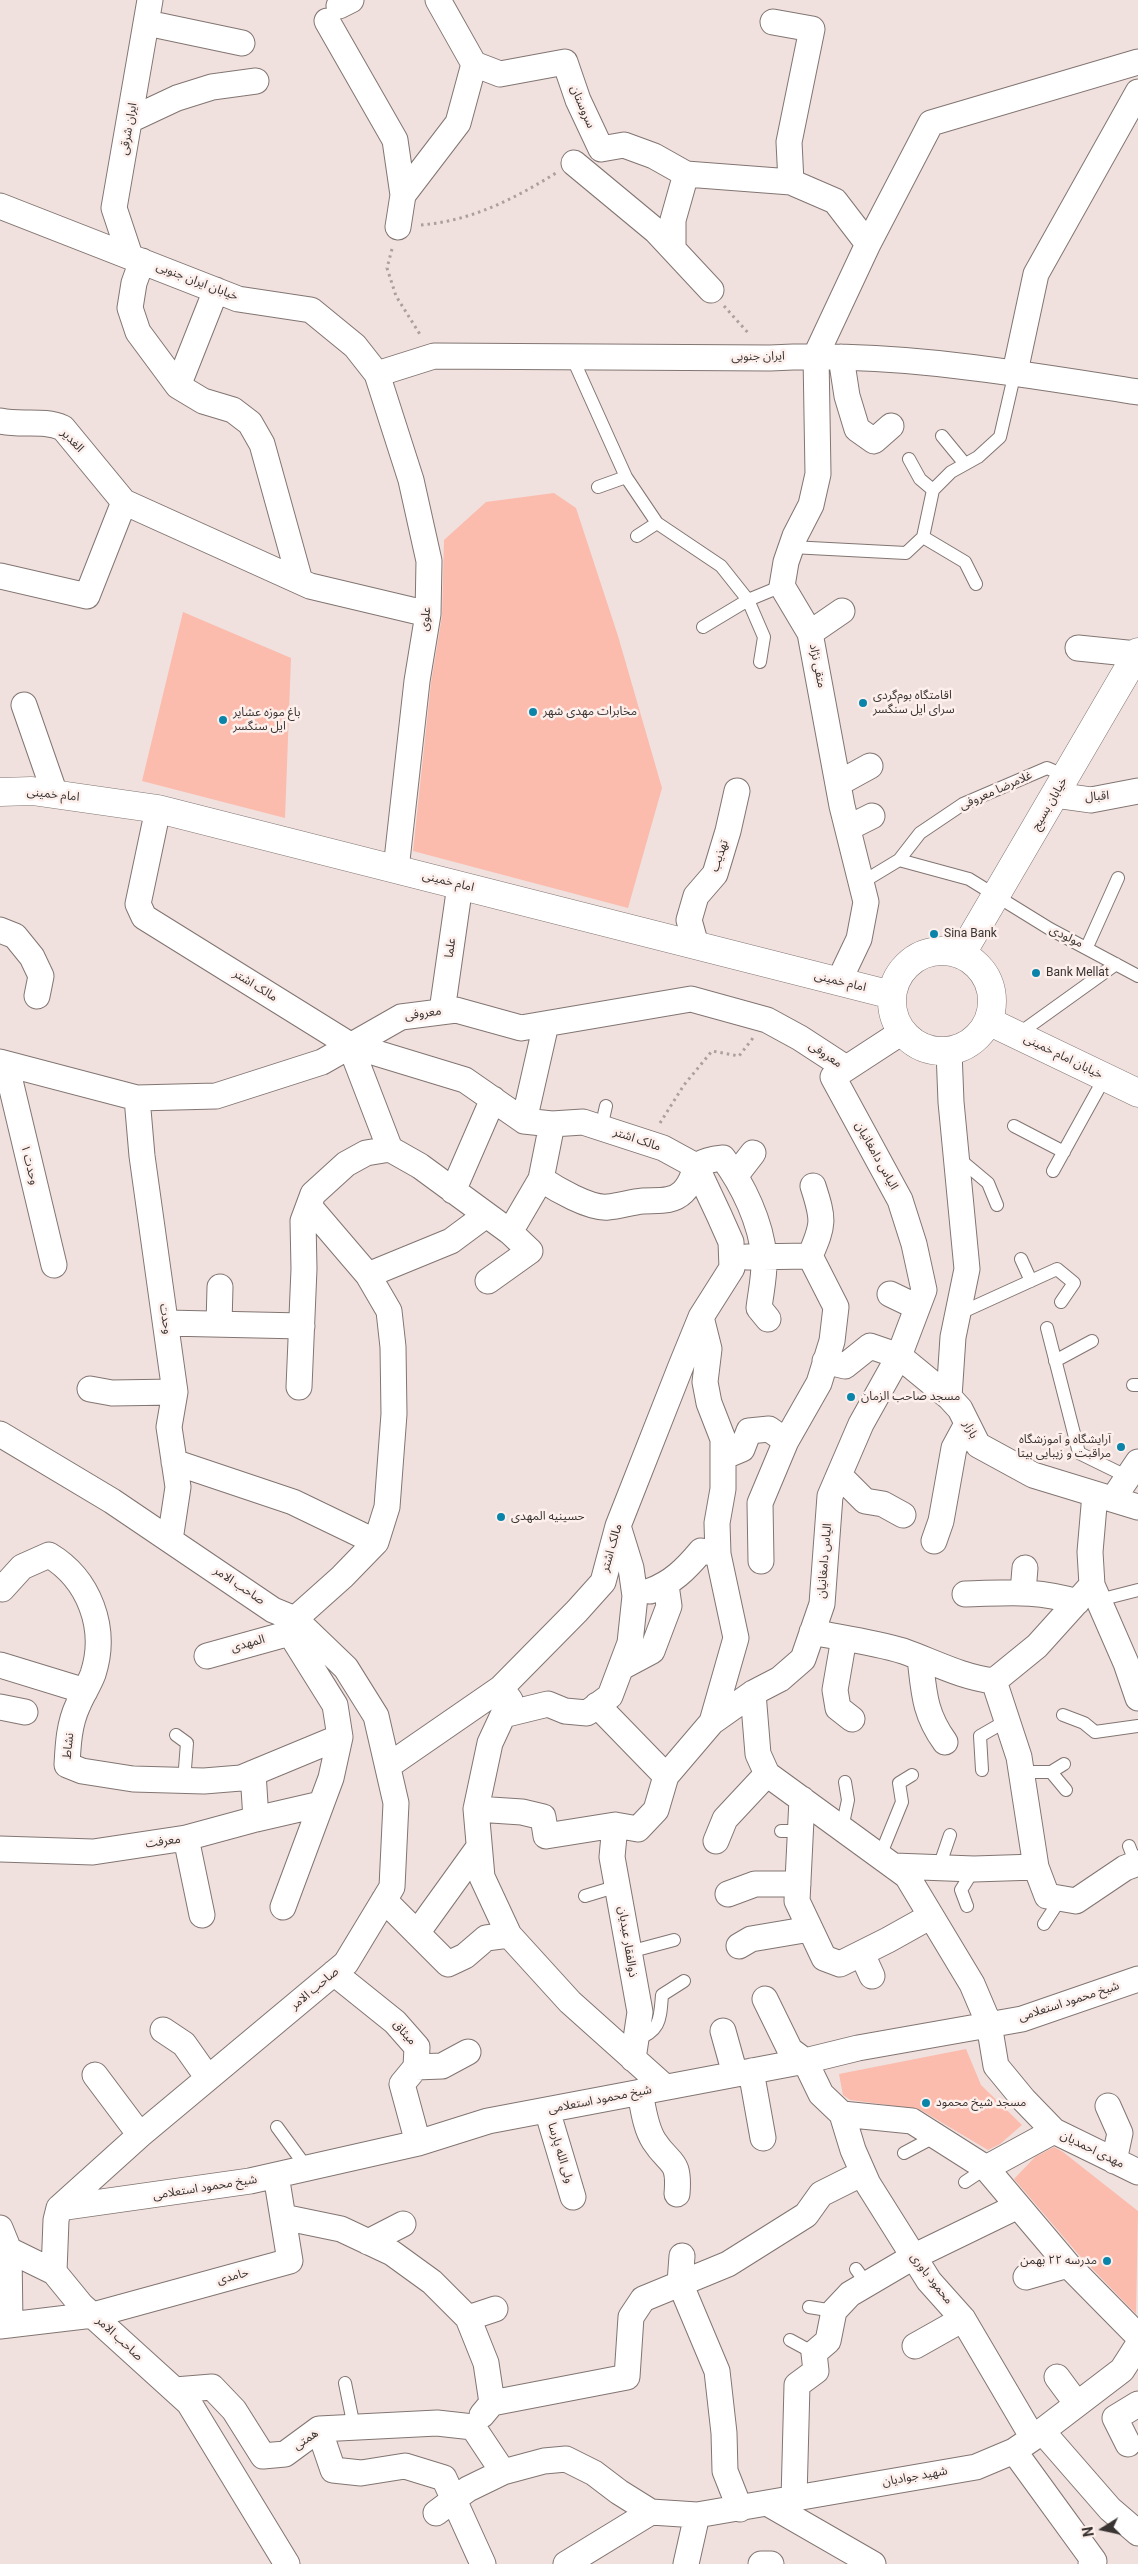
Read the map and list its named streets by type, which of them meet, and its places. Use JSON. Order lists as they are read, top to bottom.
{
  "streets": {
    "street": [
      "سروستان",
      "ایران شرقی",
      "خیابان ایران جنوبی",
      "ایران جنوبی",
      "الغدیر",
      "علوی",
      "متقی نژاد",
      "امام خمینی",
      "اقبال",
      "خیابان بسیج",
      "تهذیب",
      "علما",
      "مالک اشتر",
      "معروفی",
      "خیابان امام خمینی",
      "الیاس دامغانیان",
      "وحدت ۱",
      "وحدت",
      "بازار",
      "صاحب الامر",
      "المهدی",
      "نشاط",
      "معرفت",
      "ذوالفقار عبدیان",
      "شیخ محمود استعلامی",
      "میثاق",
      "مهدی احمدیان",
      "ولی الله پارسا",
      "حامدی",
      "محمود باوری",
      "همتی",
      "شهید جوادیان"
    ],
    "lane": ["غلامرضا معروفی", "مولودی"]
  },
  "crossings": [
    ["ایران شرقی", "خیابان ایران جنوبی"],
    ["خیابان ایران جنوبی", "ایران جنوبی"],
    ["خیابان ایران جنوبی", "علوی"],
    ["ایران جنوبی", "علوی"],
    ["علوی", "امام خمینی"],
    ["متقی نژاد", "غلامرضا معروفی"],
    ["متقی نژاد", "امام خمینی"],
    ["غلامرضا معروفی", "اقبال"],
    ["غلامرضا معروفی", "خیابان بسیج"],
    ["غلامرضا معروفی", "مولودی"],
    ["امام خمینی", "خیابان بسیج"],
    ["امام خمینی", "تهذیب"],
    ["امام خمینی", "علما"],
    ["امام خمینی", "مالک اشتر"],
    ["امام خمینی", "خیابان امام خمینی"],
    ["اقبال", "خیابان بسیج"],
    ["خیابان بسیج", "مولودی"],
    ["خیابان بسیج", "خیابان امام خمینی"],
    ["علما", "معروفی"],
    ["مالک اشتر", "معروفی"],
    ["مالک اشتر", "صاحب الامر"],
    ["معروفی", "الیاس دامغانیان"],
    ["معروفی", "وحدت ۱"],
    ["معروفی", "وحدت"],
    ["الیاس دامغانیان", "بازار"],
    ["الیاس دامغانیان", "ذوالفقار عبدیان"],
    ["وحدت", "صاحب الامر"],
    ["صاحب الامر", "المهدی"],
    ["صاحب الامر", "شیخ محمود استعلامی"],
    ["صاحب الامر", "میثاق"],
    ["صاحب الامر", "حامدی"],
    ["صاحب الامر", "همتی"],
    ["شیخ محمود استعلامی", "مهدی احمدیان"],
    ["شیخ محمود استعلامی", "ولی الله پارسا"],
    ["شیخ محمود استعلامی", "حامدی"],
    ["محمود باوری", "شهید جوادیان"]
  ],
  "places": [
    "اقامتگاه بوم‌گردی سرای ایل سنگسر",
    "مخابرات مهدی شهر",
    "باغ موزه عشایر ایل سنگسر",
    "Sina Bank",
    "Bank Mellat",
    "مسجد صاحب الزمان",
    "آرایشگاه و آموزشگاه مراقبت و زیبایی بیتا",
    "حسینیه المهدی",
    "مسجد شیخ محمود",
    "مدرسه ۲۲ بهمن"
  ],
  "north": "left"
}
